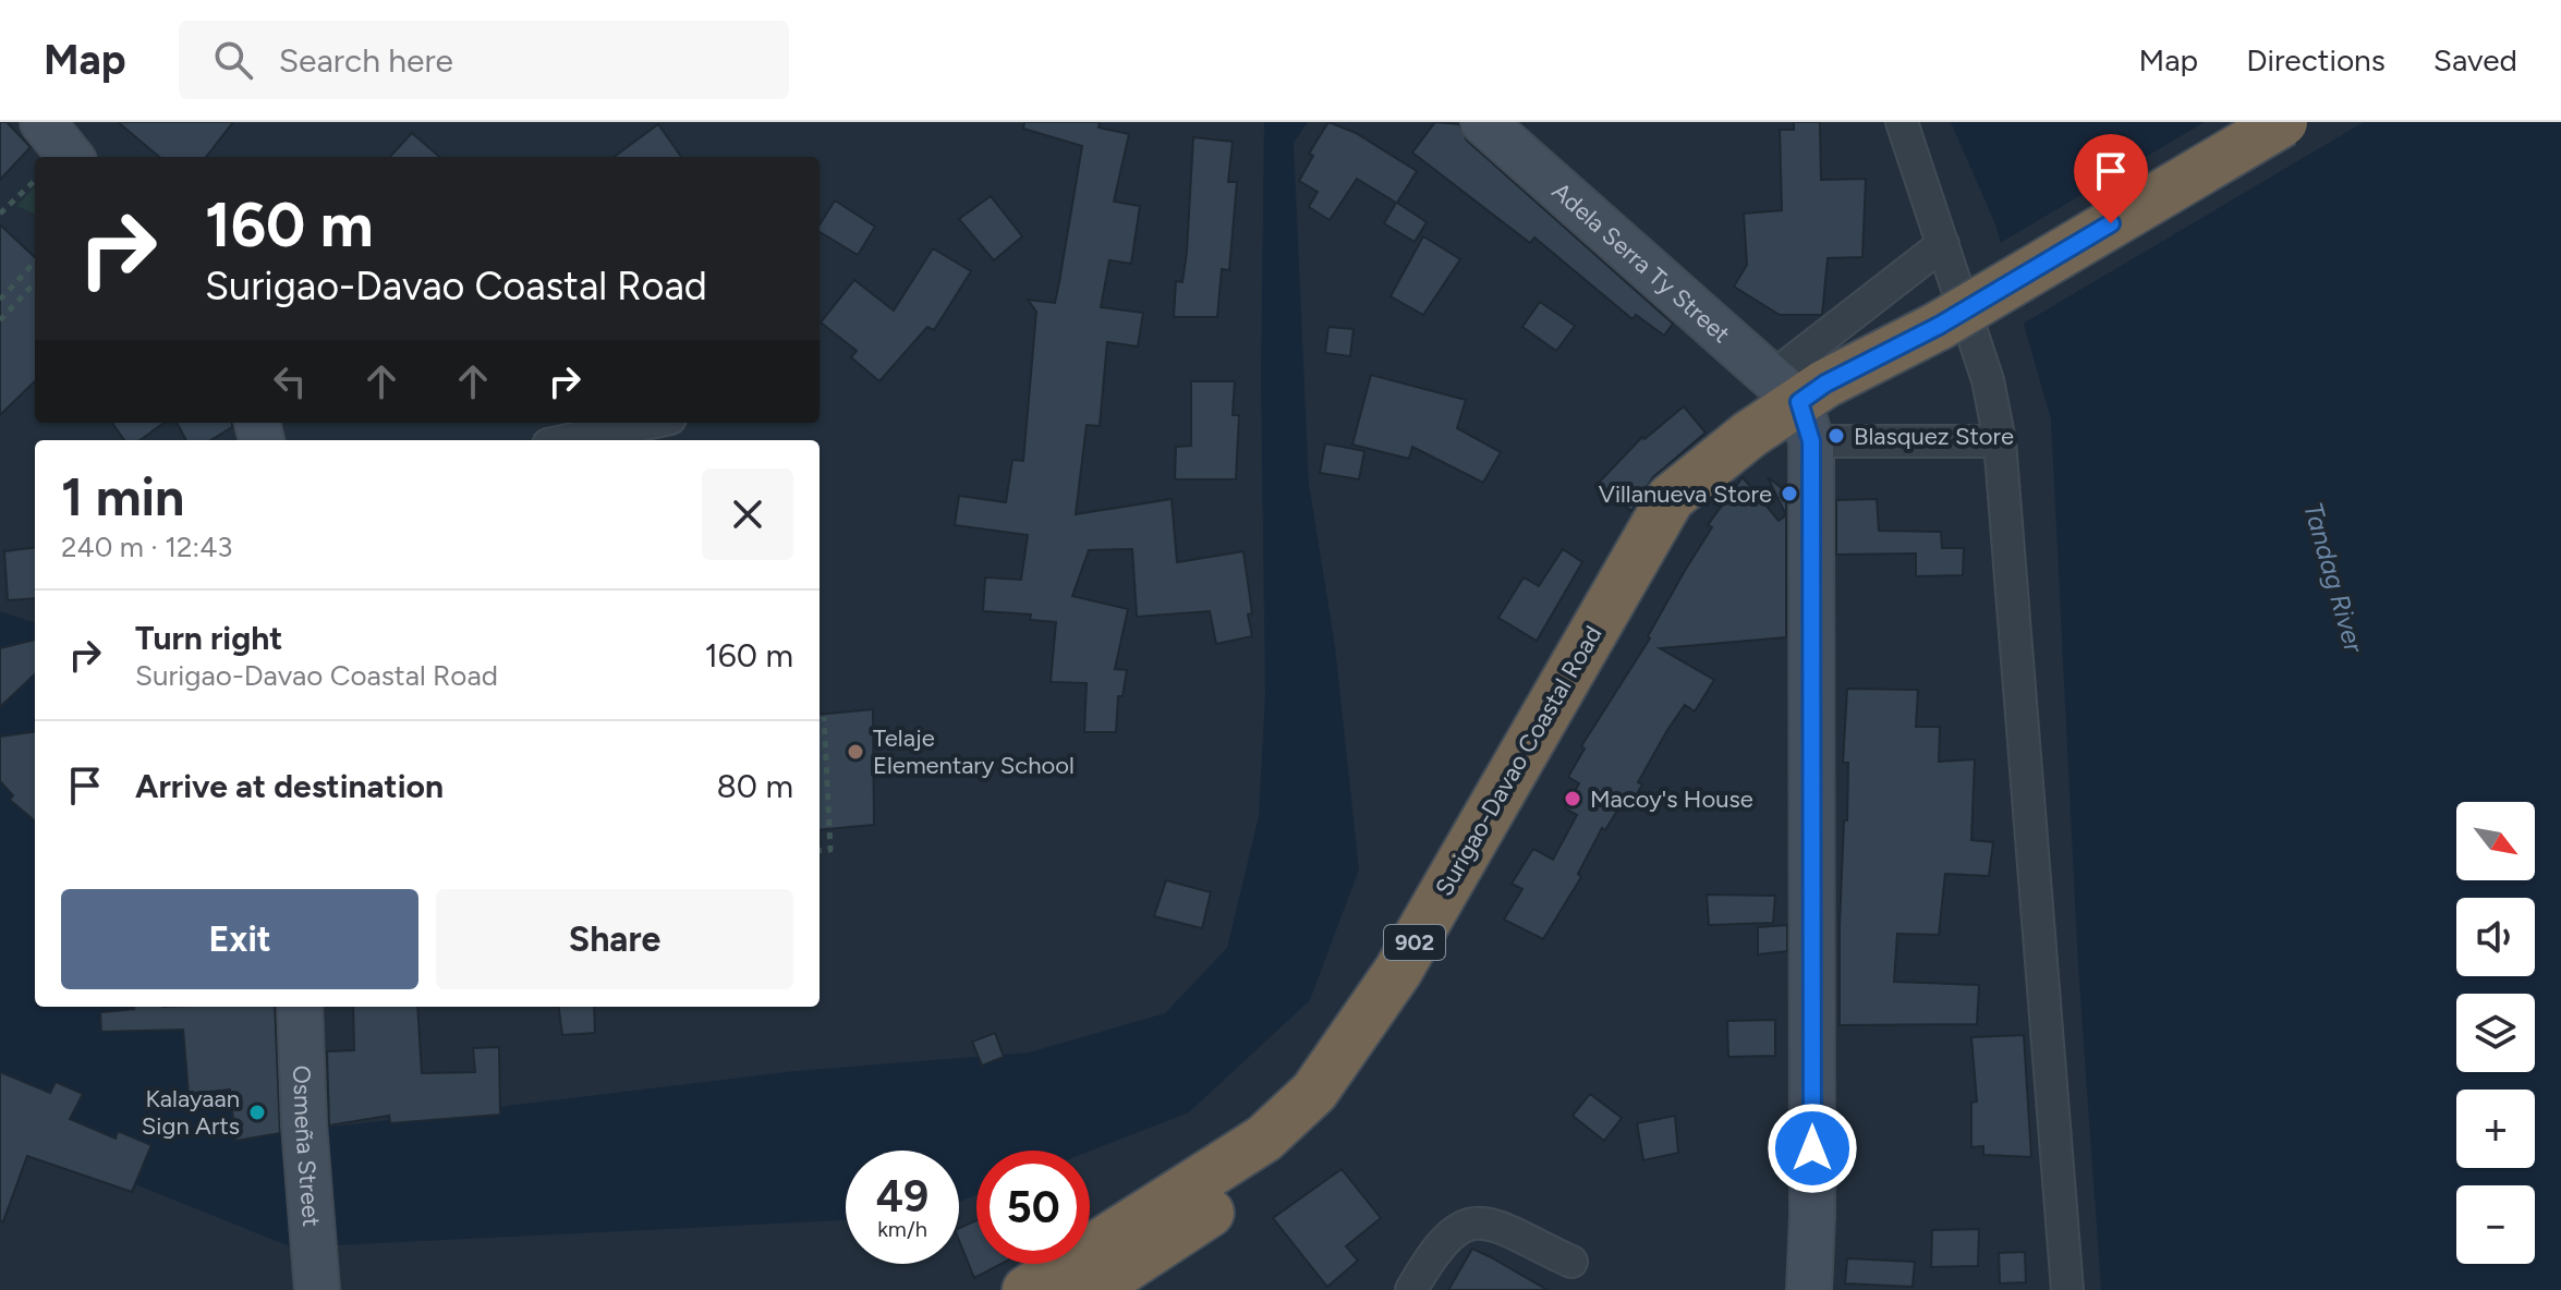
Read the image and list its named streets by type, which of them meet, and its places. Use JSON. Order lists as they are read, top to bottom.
{
  "streets": {
    "highway": ["Surigao-Davao Coastal Road", "902"],
    "main road": ["Adela Serra Ty Street", "Osmeña Street"]
  },
  "crossings": [
    ["Adela Serra Ty Street", "Surigao-Davao Coastal Road"]
  ],
  "water": ["Tandag River"],
  "places": [
    "Blasquez Store",
    "Villanueva Store",
    "Telaje Elementary School",
    "Macoy's House",
    "Kalayaan Sign Arts"
  ],
  "north": "bottom right",
  "page": {
    "header": "Map",
    "search": "Search here",
    "nav": ["Map", "Directions", "Saved"],
    "turn": ["160 m", "Surigao-Davao Coastal Road"],
    "heading": ["1 min", "240 m · 12:43"],
    "list": [
      {
        "name": "Turn right",
        "note": "Surigao-Davao Coastal Road",
        "value": "160 m"
      },
      {
        "name": "Arrive at destination",
        "value": "80 m"
      }
    ],
    "map_buttons": ["+", "−"],
    "buttons": ["Exit", "Share"],
    "speed": "49 km/h",
    "limit": "50"
  }
}
